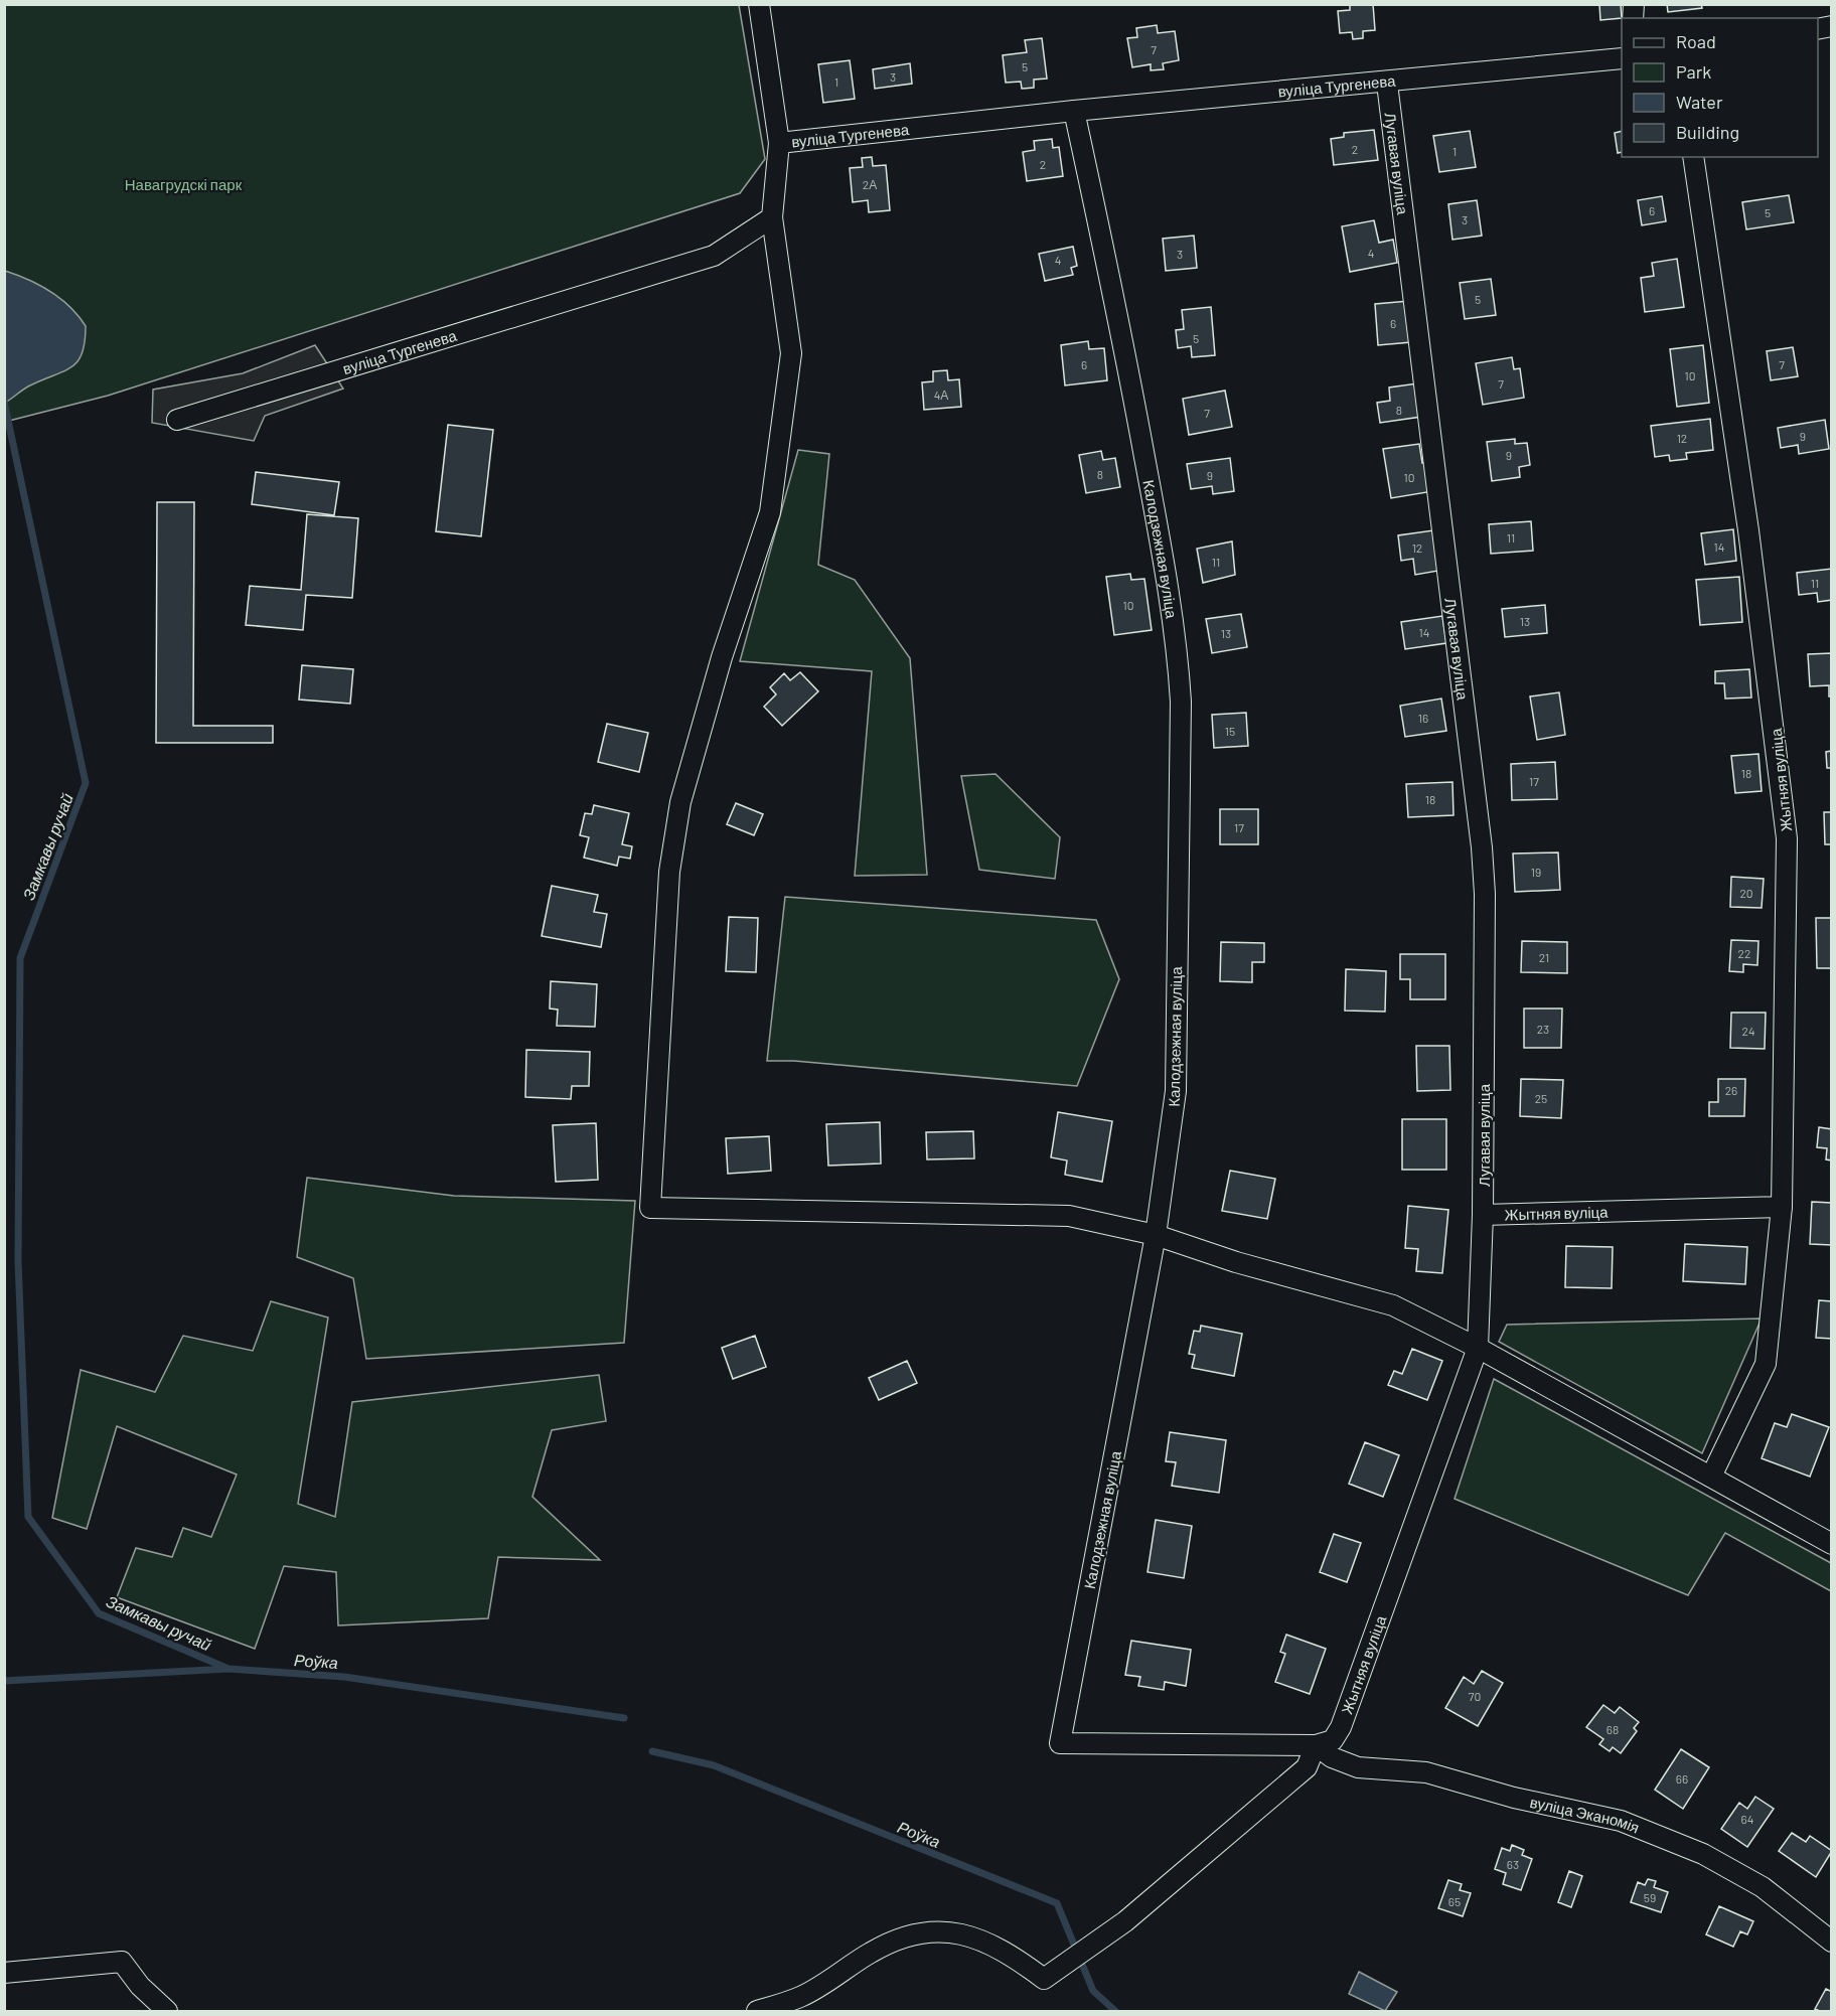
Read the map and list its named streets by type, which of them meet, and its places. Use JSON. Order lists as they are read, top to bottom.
{
  "streets": {
    "street": [
      "вуліца Тургенева",
      "Лугавая вуліца",
      "Калодзежная вуліца",
      "Жытняя вуліца",
      "вуліца Эканомія"
    ]
  },
  "crossings": [
    ["вуліца Тургенева", "Лугавая вуліца"],
    ["вуліца Тургенева", "Калодзежная вуліца"],
    ["Лугавая вуліца", "Жытняя вуліца"],
    ["Калодзежная вуліца", "Жытняя вуліца"],
    ["Калодзежная вуліца", "вуліца Эканомія"],
    ["Жытняя вуліца", "вуліца Эканомія"]
  ],
  "water": ["Замкавы ручай", "Роўка"],
  "parks": ["Навагрудскі парк"],
  "house_numbers": [
    "7",
    "5",
    "3",
    "1",
    "2",
    "1",
    "2",
    "2А",
    "6",
    "5",
    "3",
    "4",
    "3",
    "4",
    "5",
    "6",
    "5",
    "6",
    "7",
    "10",
    "7",
    "4А",
    "8",
    "7",
    "9",
    "12",
    "9",
    "8",
    "9",
    "10",
    "11",
    "14",
    "12",
    "11",
    "11",
    "10",
    "13",
    "14",
    "13",
    "16",
    "15",
    "18",
    "17",
    "18",
    "17",
    "19",
    "20",
    "22",
    "21",
    "23",
    "24",
    "26",
    "25",
    "70",
    "68",
    "66",
    "64",
    "63",
    "59",
    "65"
  ],
  "legend": [
    "Road",
    "Park",
    "Water",
    "Building"
  ]
}
